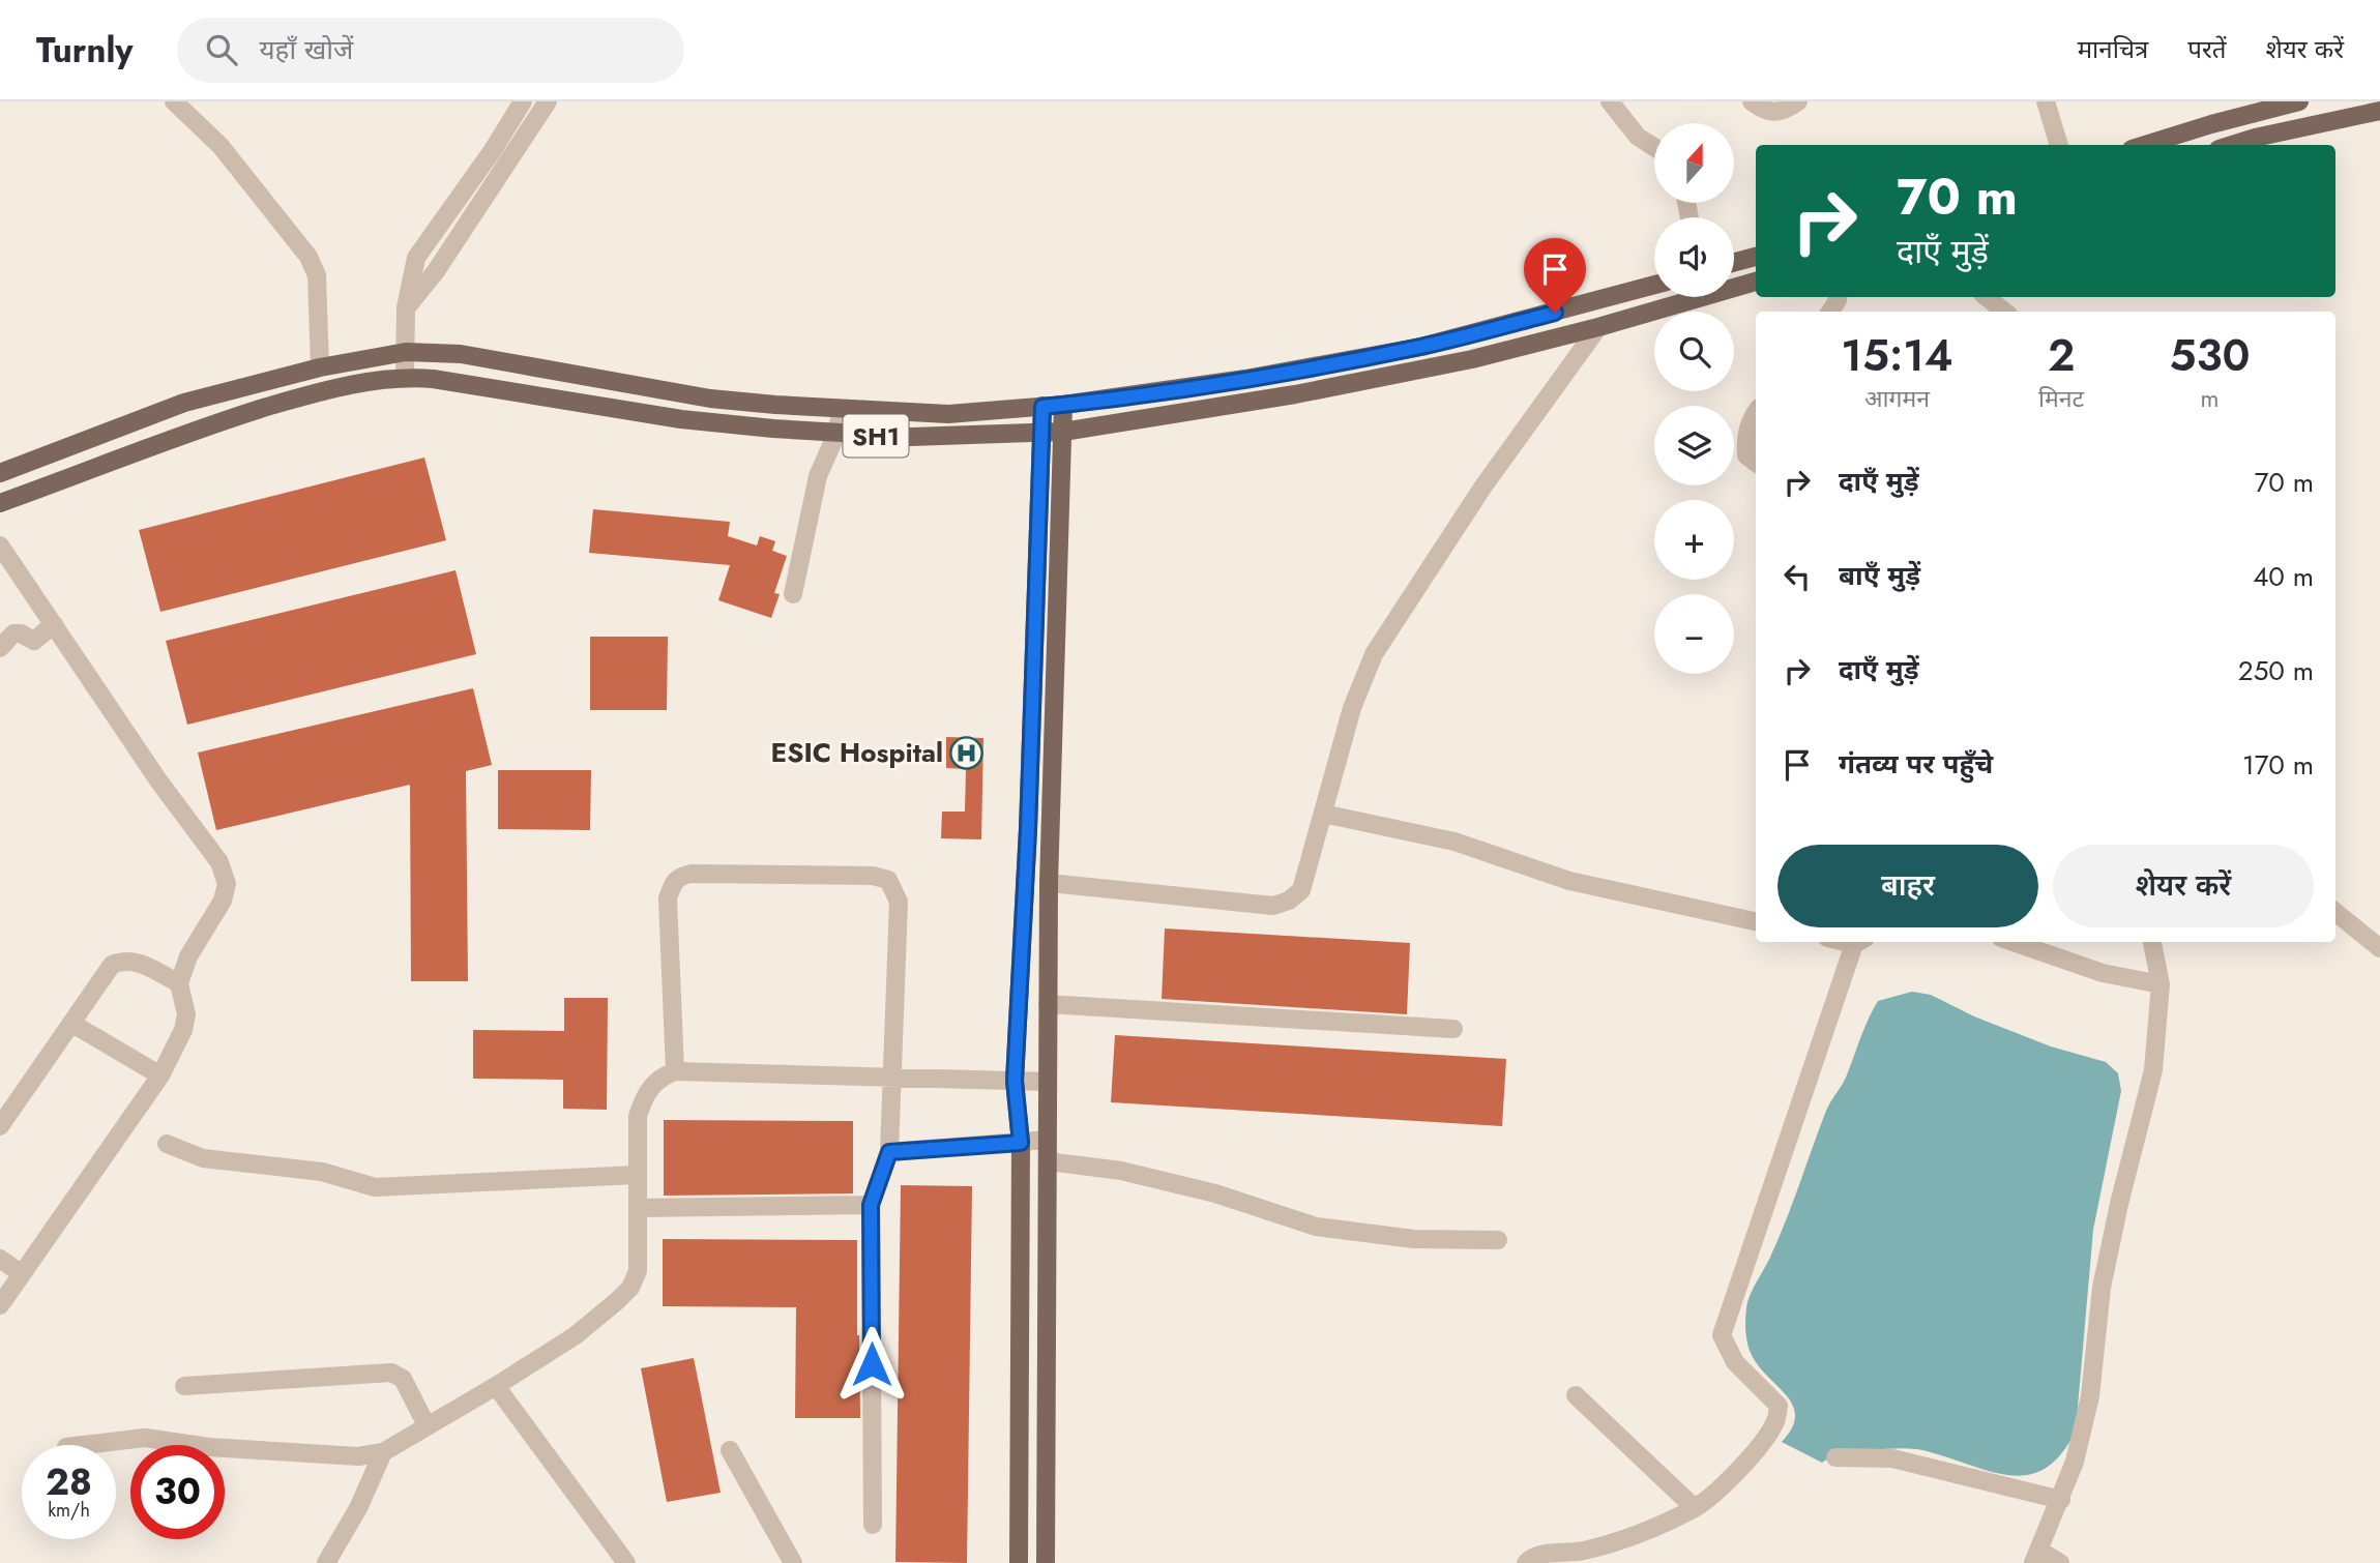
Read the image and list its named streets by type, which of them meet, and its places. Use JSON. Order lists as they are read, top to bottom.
{
  "streets": {
    "main road": ["SH1"]
  },
  "places": {
    "hospital": ["ESIC Hospital"]
  },
  "north": "top",
  "page": {
    "header": "Turnly",
    "search": "यहाँ खोजें",
    "nav": ["मानचित्र", "परतें", "शेयर करें"],
    "map_buttons": ["+", "−"],
    "turn": ["70 m", "दाएँ मुड़ें"],
    "eta": [
      "15:14",
      "आगमन",
      "2",
      "मिनट",
      "530",
      "m"
    ],
    "list": [
      {
        "name": "दाएँ मुड़ें",
        "value": "70 m"
      },
      {
        "name": "बाएँ मुड़ें",
        "value": "40 m"
      },
      {
        "name": "दाएँ मुड़ें",
        "value": "250 m"
      },
      {
        "name": "गंतव्य पर पहुँचे",
        "value": "170 m"
      }
    ],
    "buttons": ["बाहर", "शेयर करें"],
    "speed": "28 km/h",
    "limit": "30"
  }
}
